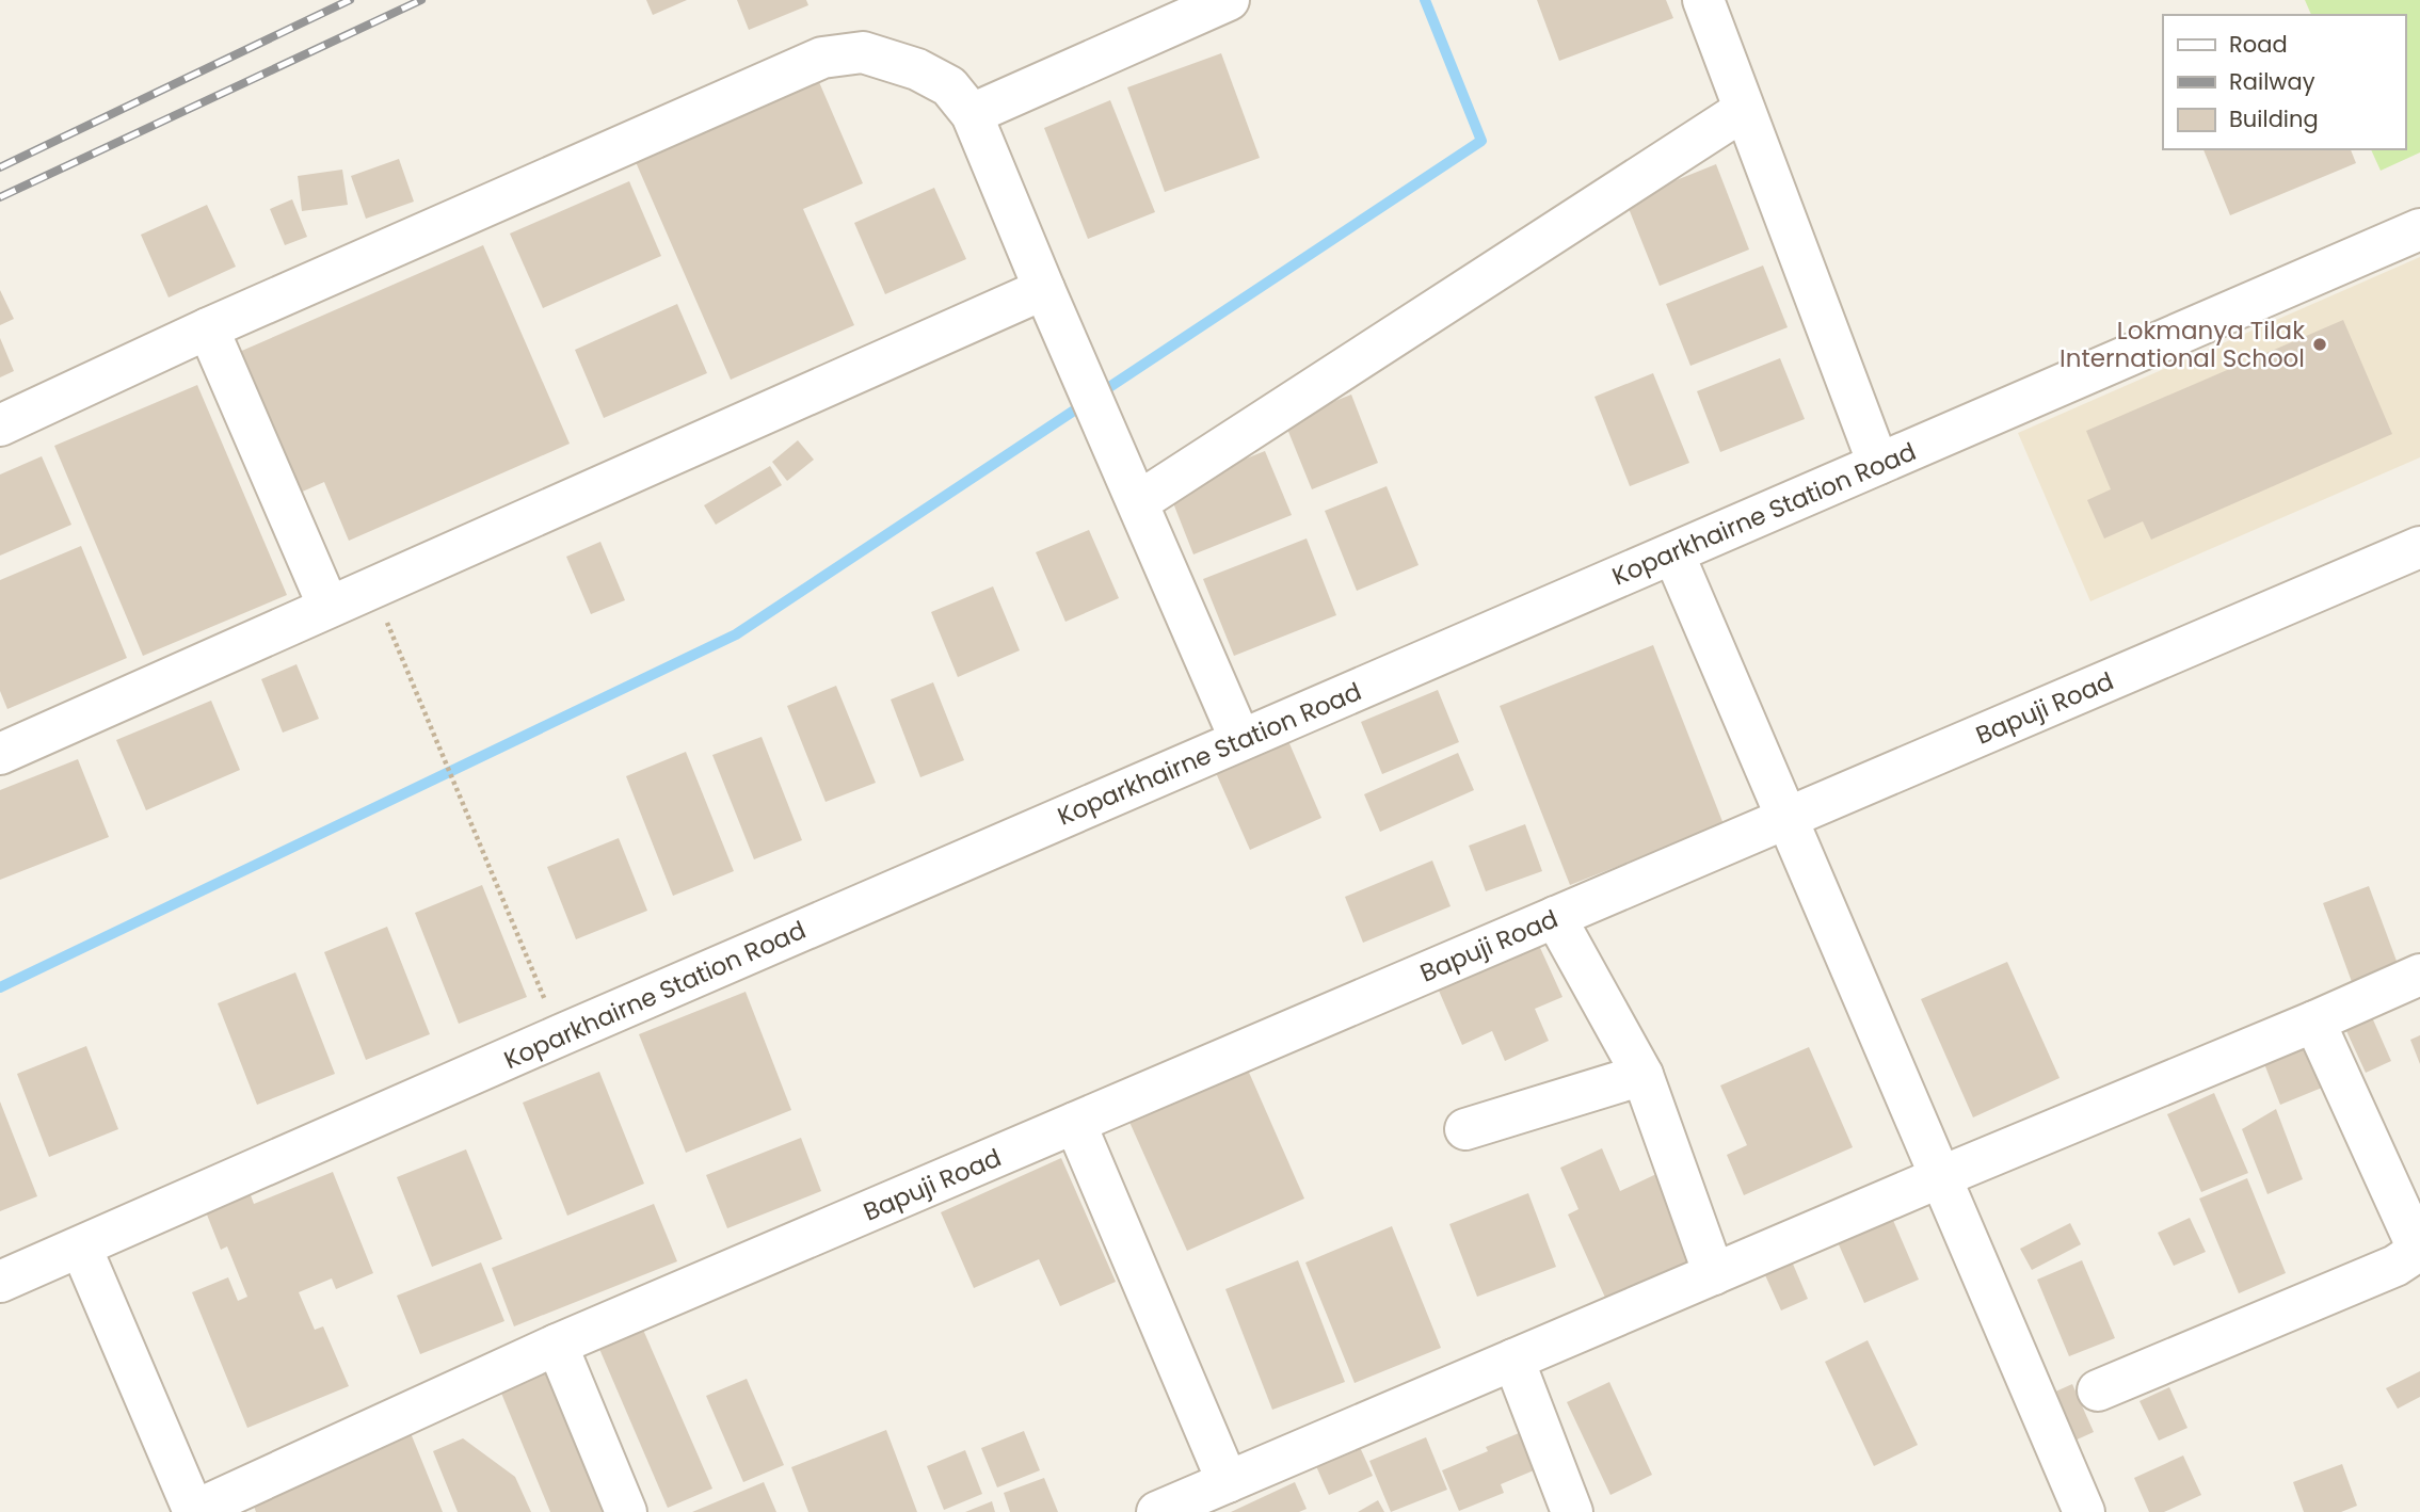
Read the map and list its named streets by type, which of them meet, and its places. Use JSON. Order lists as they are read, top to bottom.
{
  "streets": {
    "street": ["Koparkhairne Station Road", "Bapuji Road"]
  },
  "places": ["Lokmanya Tilak International School"],
  "legend": ["Road", "Railway", "Building"]
}
